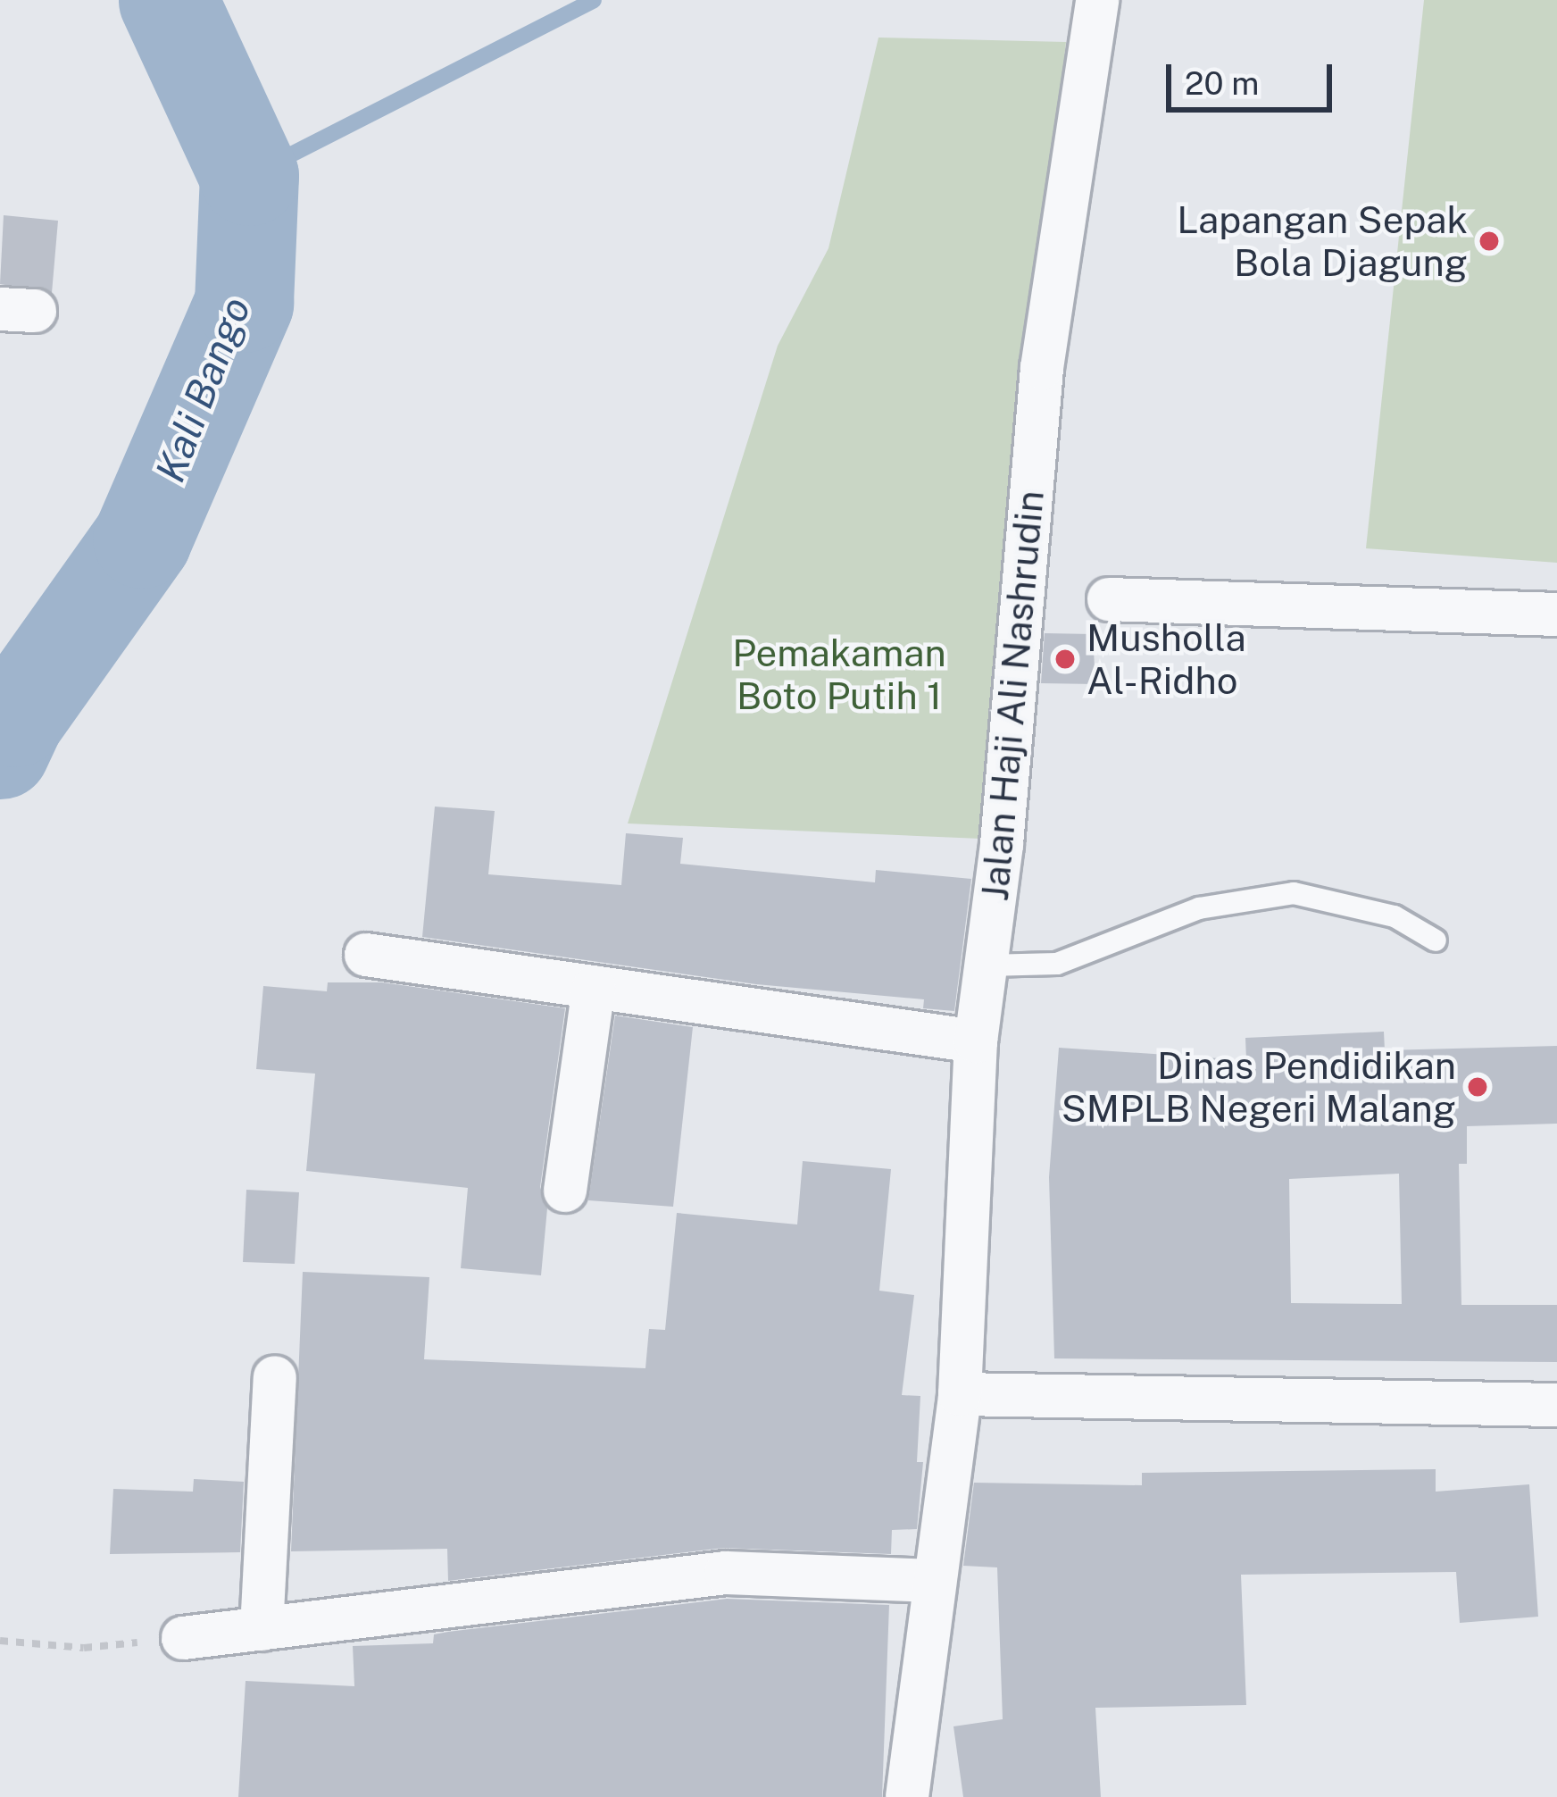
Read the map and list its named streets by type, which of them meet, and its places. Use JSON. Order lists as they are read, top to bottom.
{
  "streets": {
    "street": ["Jalan Haji Ali Nashrudin"]
  },
  "water": ["Kali Bango"],
  "parks": ["Pemakaman Boto Putih 1"],
  "places": ["Lapangan Sepak Bola Djagung", "Musholla Al-Ridho", "Dinas Pendidikan SMPLB Negeri Malang"],
  "scale_bar": "20 m"
}
